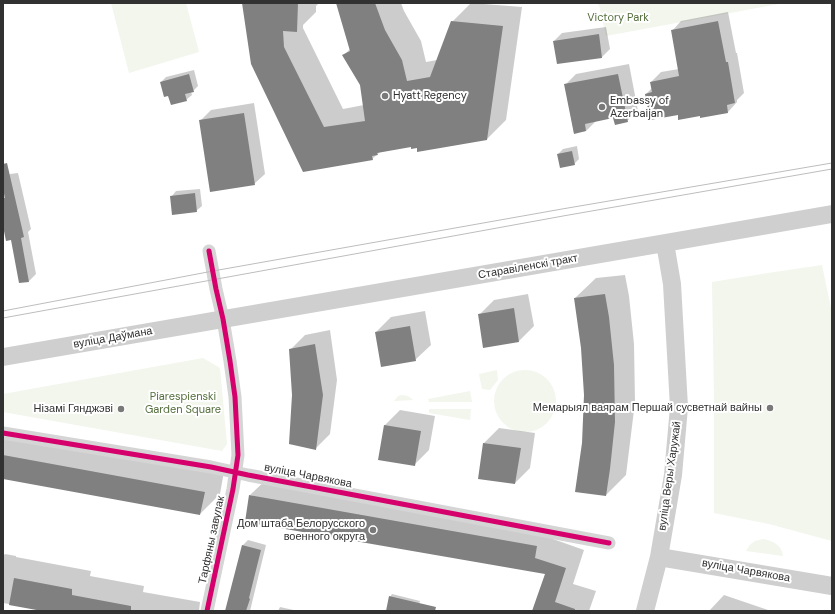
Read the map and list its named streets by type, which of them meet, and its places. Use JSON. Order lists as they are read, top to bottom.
{
  "streets": {
    "main road": [
      "Старавіленскі тракт",
      "вуліца Даўмана",
      "вуліца Чарвякова",
      "вуліца Веры Харужай"
    ],
    "street": ["Тарфяны завулак"]
  },
  "crossings": [
    ["Старавіленскі тракт", "вуліца Даўмана"],
    ["Старавіленскі тракт", "вуліца Веры Харужай"],
    ["Старавіленскі тракт", "Тарфяны завулак"],
    ["вуліца Даўмана", "Тарфяны завулак"],
    ["вуліца Чарвякова", "вуліца Веры Харужай"],
    ["вуліца Чарвякова", "Тарфяны завулак"]
  ],
  "parks": ["Victory Park", "Piarespienski Garden Square"],
  "places": [
    "Hyatt Regency",
    "Embassy of Azerbaijan",
    "Мемарыял ваярам Першай сусветнай вайны",
    "Нізамі Гянджэві",
    "Дом штаба Белорусского военного округа"
  ]
}
